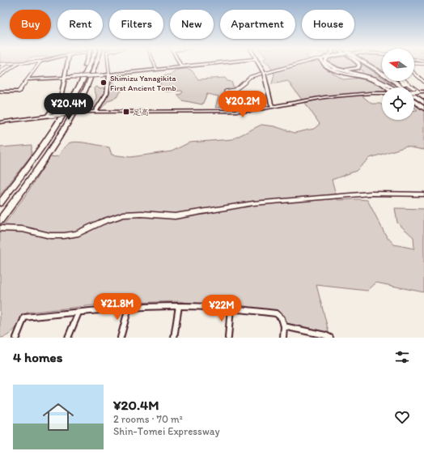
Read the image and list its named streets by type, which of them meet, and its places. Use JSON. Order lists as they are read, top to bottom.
{
  "places": {
    "other": ["Shimizu Yanagikita First Ancient Tomb"],
    "transit": ["足高"]
  },
  "north": "left",
  "page": {
    "chip": [
      "Buy",
      "Rent",
      "Filters",
      "New",
      "Apartment",
      "House"
    ],
    "price": [
      "¥20.2M",
      "¥20.4M",
      "¥21.8M",
      "¥22M"
    ],
    "heading": "4 homes",
    "list": [
      {
        "name": "¥20.4M",
        "note": "2 rooms · 70 m² · Shin-Tomei Expressway"
      }
    ]
  }
}
